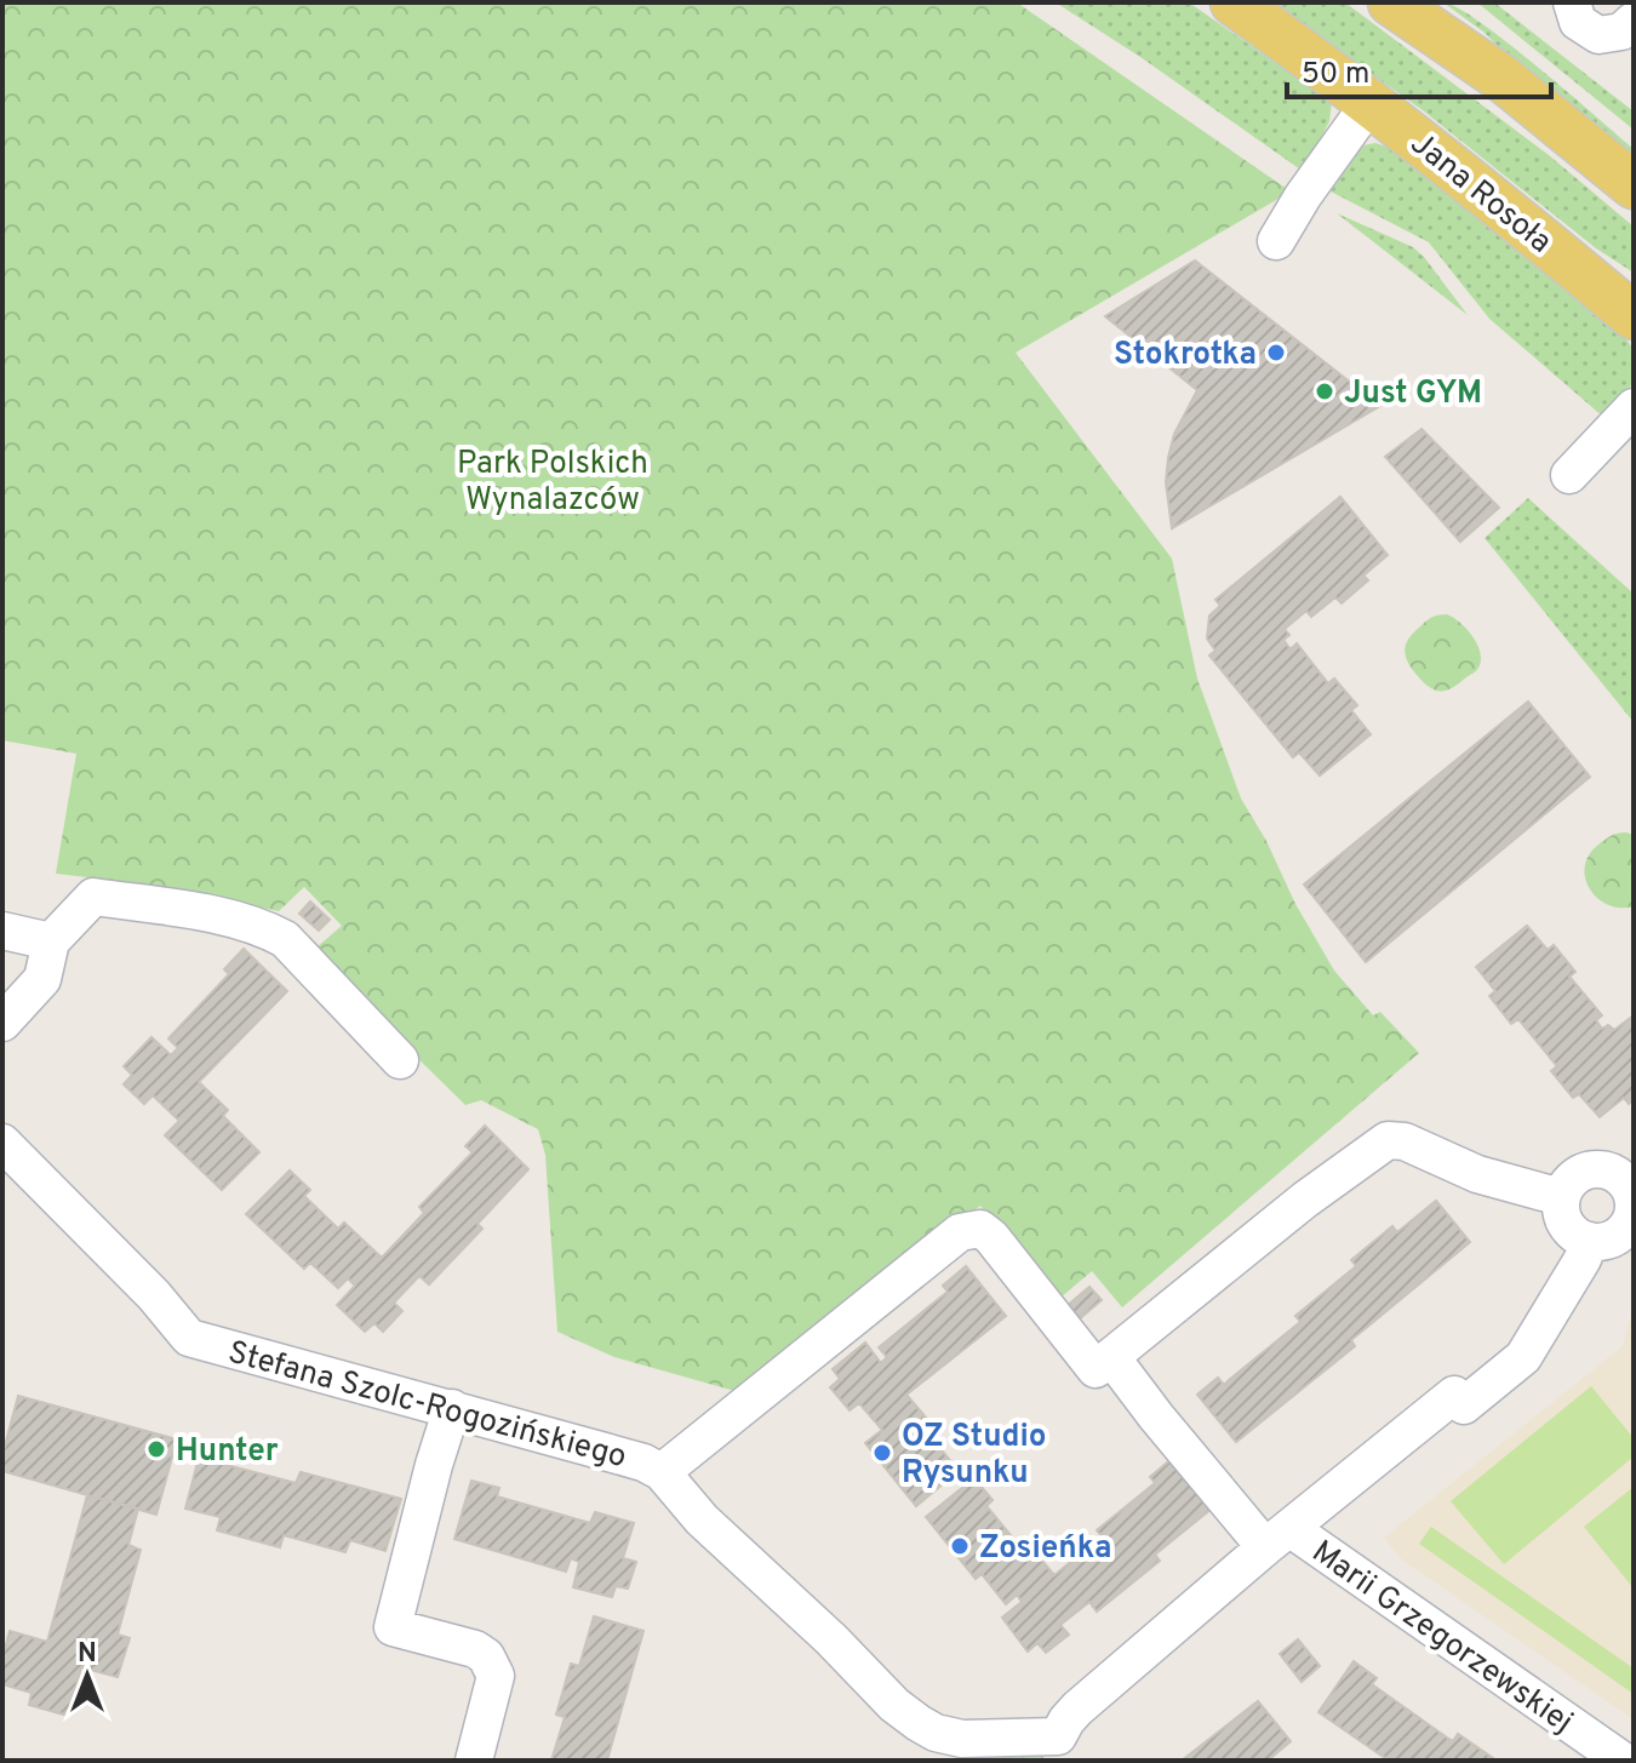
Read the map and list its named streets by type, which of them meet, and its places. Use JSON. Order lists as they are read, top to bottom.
{
  "streets": {
    "main road": ["Jana Rosoła"],
    "street": ["Stefana Szolc-Rogozińskiego", "Marii Grzegorzewskiej"]
  },
  "parks": ["Park Polskich Wynalazców"],
  "places": [
    "Stokrotka",
    "Just GYM",
    "Hunter",
    "OZ Studio Rysunku",
    "Zosieńka"
  ],
  "scale_bar": "50 m",
  "north": "top"
}
